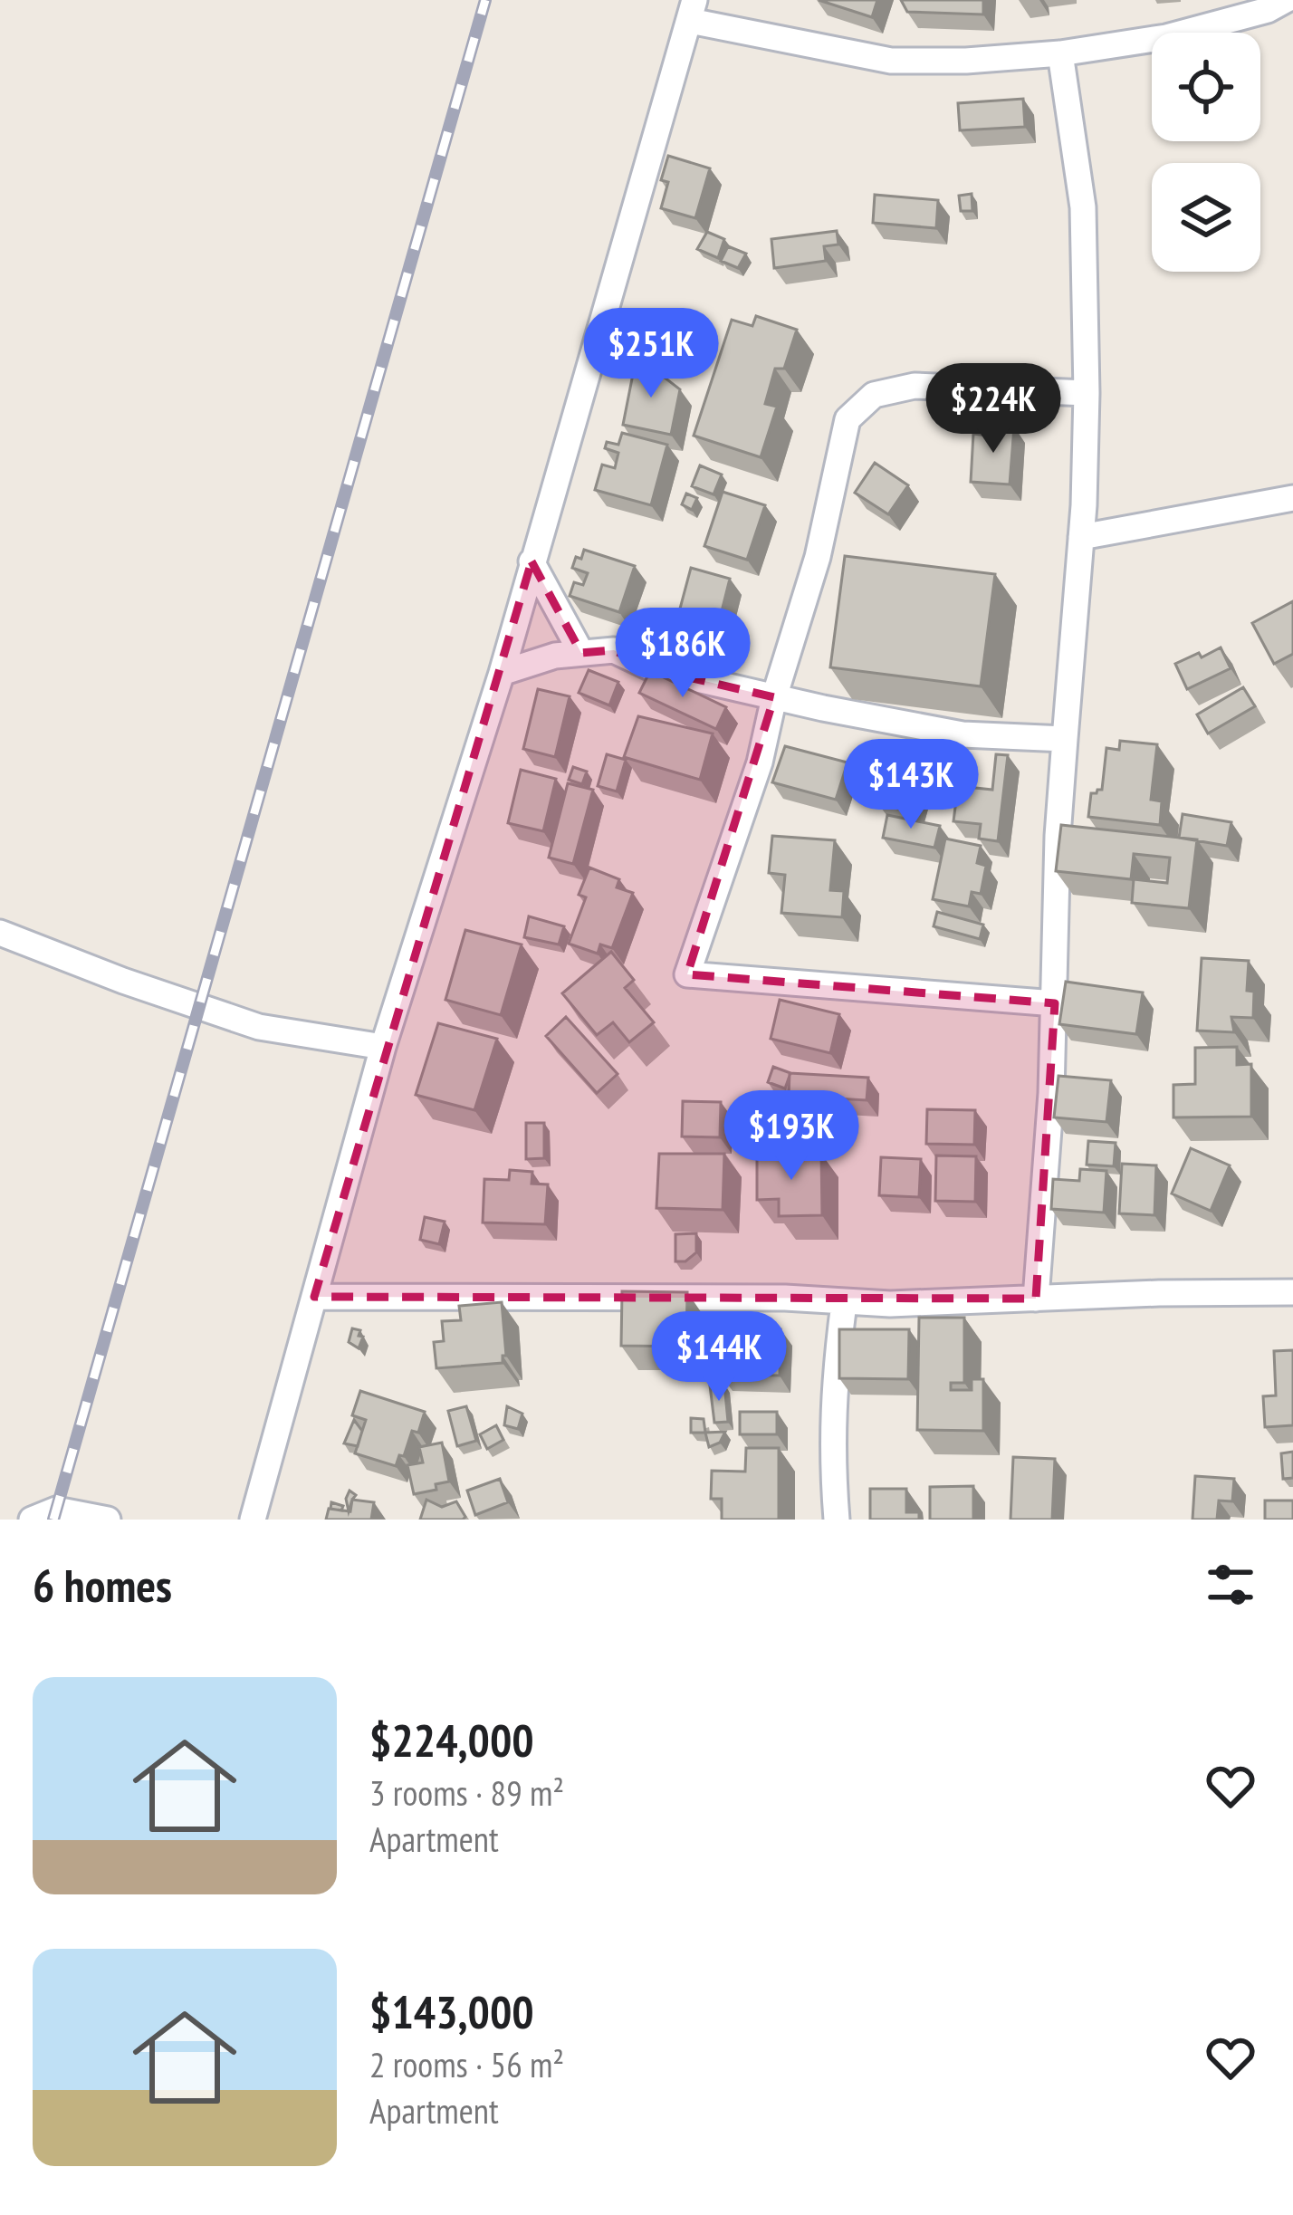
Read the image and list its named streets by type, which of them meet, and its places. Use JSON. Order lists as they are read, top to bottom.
{
  "page": {
    "price": [
      "$251K",
      "$224K",
      "$186K",
      "$143K",
      "$193K",
      "$144K"
    ],
    "heading": "6 homes",
    "list": [
      {
        "name": "$224,000",
        "note": "3 rooms · 89 m² · Apartment"
      },
      {
        "name": "$143,000",
        "note": "2 rooms · 56 m² · Apartment"
      }
    ]
  }
}
